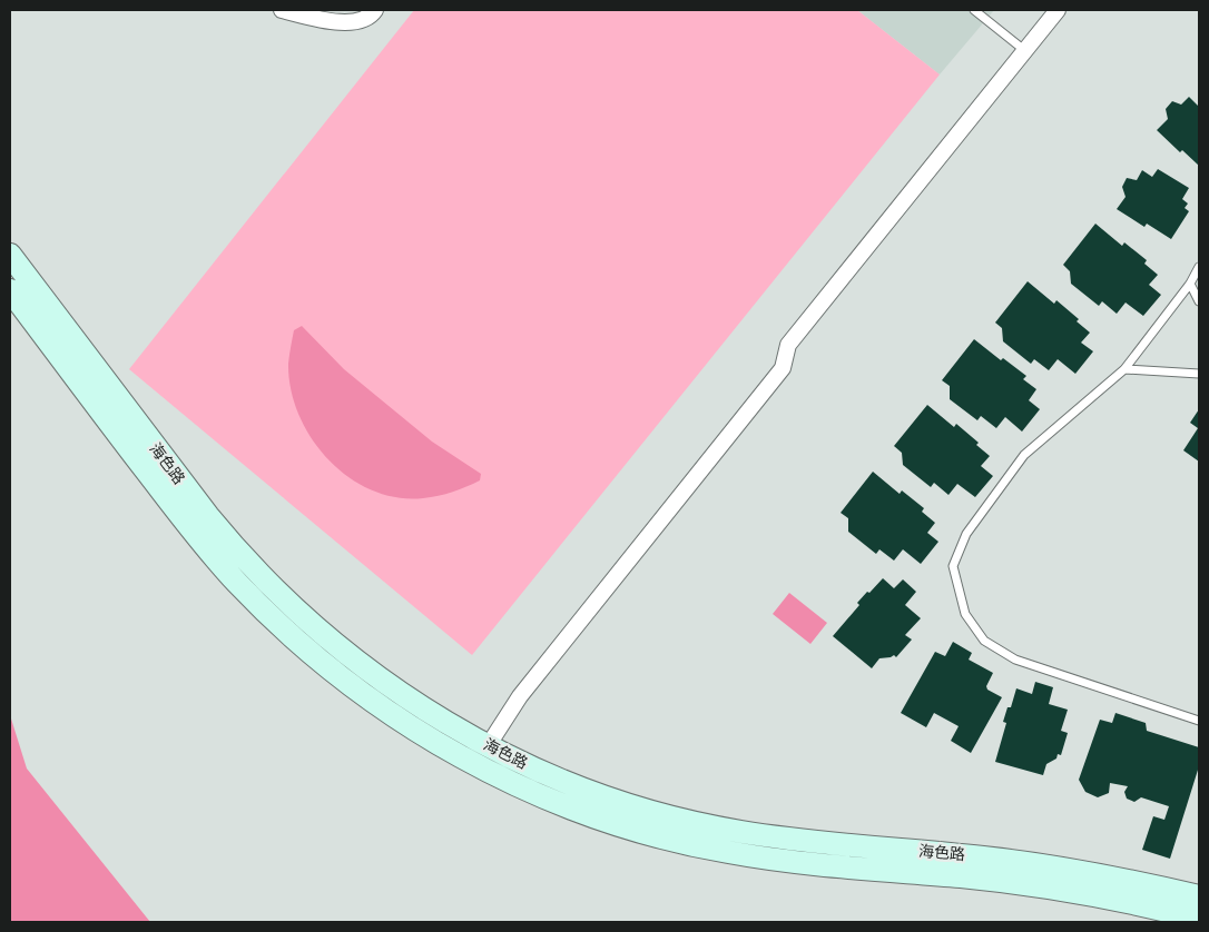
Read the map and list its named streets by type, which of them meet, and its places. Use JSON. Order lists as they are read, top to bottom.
{
  "streets": {
    "street": ["海色路"]
  }
}
